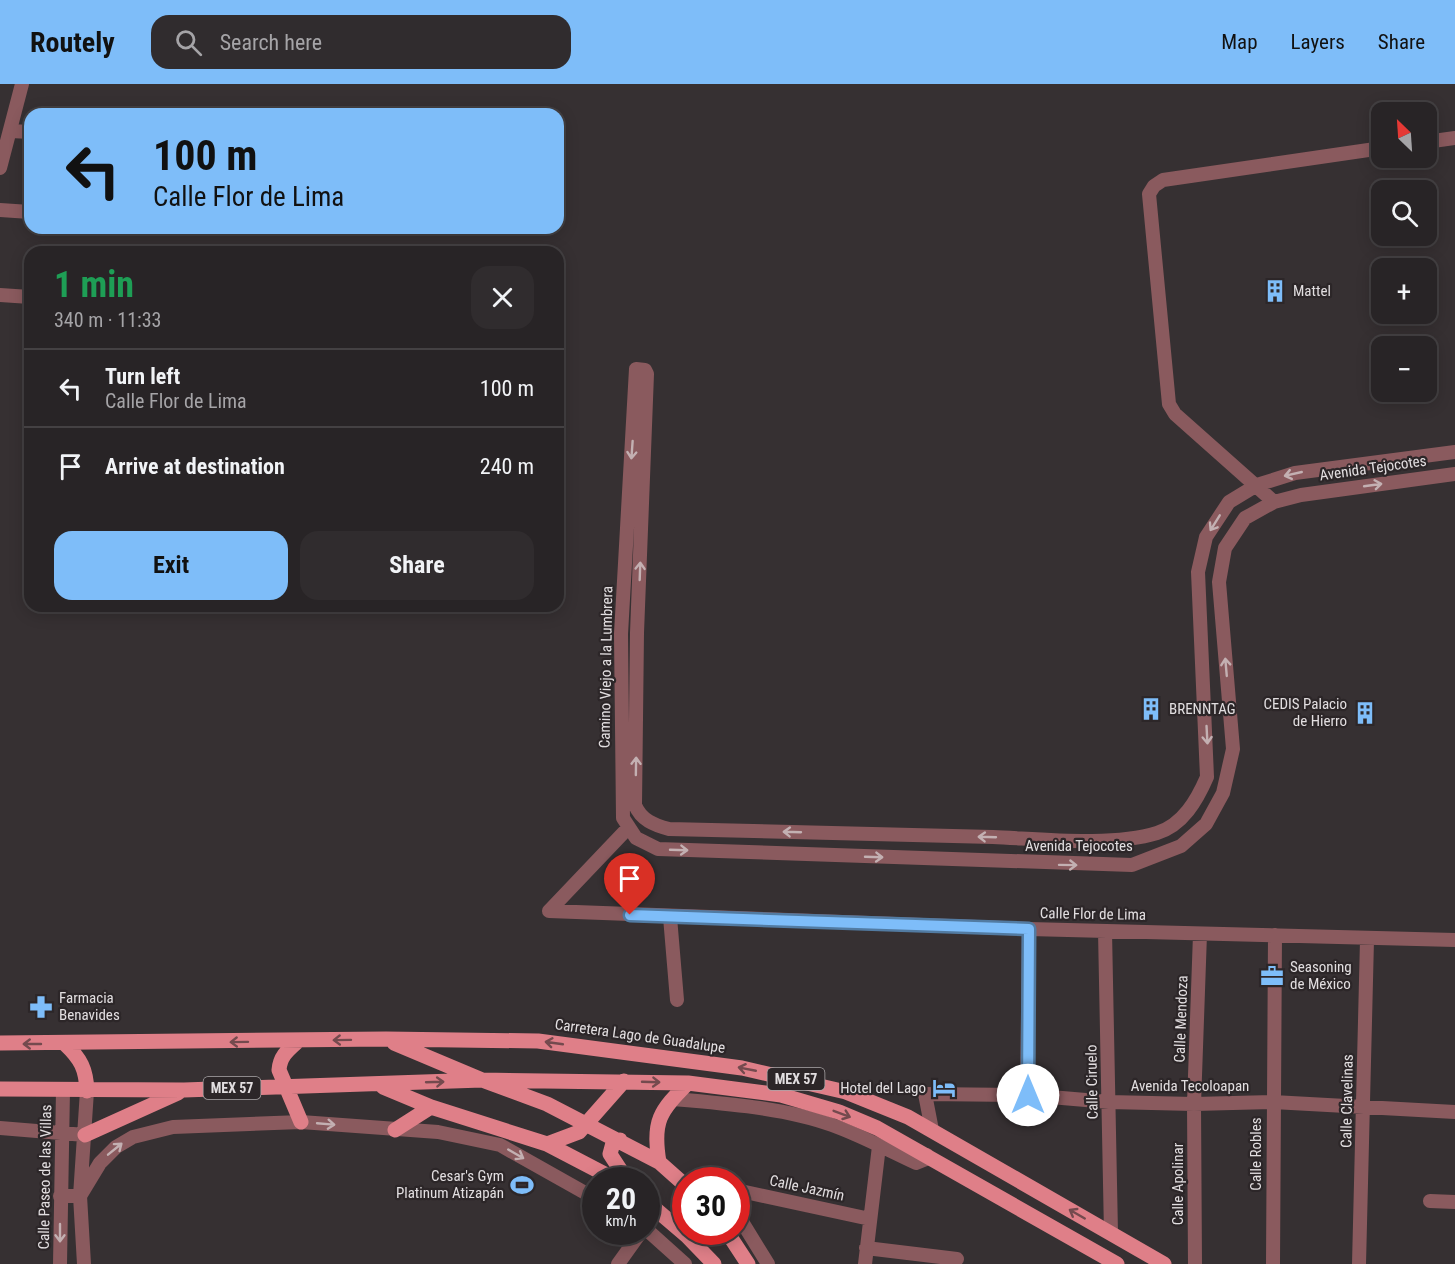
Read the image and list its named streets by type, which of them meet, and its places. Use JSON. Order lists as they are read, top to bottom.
{
  "streets": {
    "main road": ["Carretera Lago de Guadalupe", "MEX 57"],
    "street": [
      "Avenida Tejocotes",
      "Camino Viejo a la Lumbrera",
      "Calle Flor de Lima",
      "Calle Mendoza",
      "Calle Ciruelo",
      "Avenida Tecoloapan",
      "Calle Clavelinas",
      "Calle Robles",
      "Calle Paseo de las Villas",
      "Calle Apolinar",
      "Calle Jazmín"
    ]
  },
  "crossings": [
    ["Avenida Tejocotes", "Camino Viejo a la Lumbrera"],
    ["Avenida Tejocotes", "Calle Flor de Lima"],
    ["Camino Viejo a la Lumbrera", "Calle Flor de Lima"],
    ["Calle Flor de Lima", "Calle Mendoza"],
    ["Calle Flor de Lima", "Calle Ciruelo"],
    ["Calle Flor de Lima", "Calle Clavelinas"],
    ["Calle Flor de Lima", "Calle Robles"],
    ["Calle Mendoza", "Avenida Tecoloapan"],
    ["Calle Mendoza", "Calle Apolinar"],
    ["Carretera Lago de Guadalupe", "MEX 57"],
    ["Carretera Lago de Guadalupe", "Calle Ciruelo"],
    ["MEX 57", "Calle Paseo de las Villas"],
    ["Calle Ciruelo", "Avenida Tecoloapan"],
    ["Avenida Tecoloapan", "Calle Clavelinas"],
    ["Avenida Tecoloapan", "Calle Robles"],
    ["Avenida Tecoloapan", "Calle Apolinar"]
  ],
  "places": {
    "building": ["Mattel", "BRENNTAG", "CEDIS Palacio de Hierro"],
    "office": ["Seasoning de México"],
    "pharmacy": ["Farmacia Benavides"],
    "hotel": ["Hotel del Lago"],
    "sports": ["Cesar's Gym Platinum Atizapán"]
  },
  "north": "top left",
  "page": {
    "header": "Routely",
    "search": "Search here",
    "nav": ["Map", "Layers", "Share"],
    "map_buttons": ["+", "−"],
    "turn": ["100 m", "Calle Flor de Lima"],
    "heading": ["1 min", "340 m · 11:33"],
    "list": [
      {
        "name": "Turn left",
        "note": "Calle Flor de Lima",
        "value": "100 m"
      },
      {
        "name": "Arrive at destination",
        "value": "240 m"
      }
    ],
    "buttons": ["Exit", "Share"],
    "speed": "20 km/h",
    "limit": "30"
  }
}
